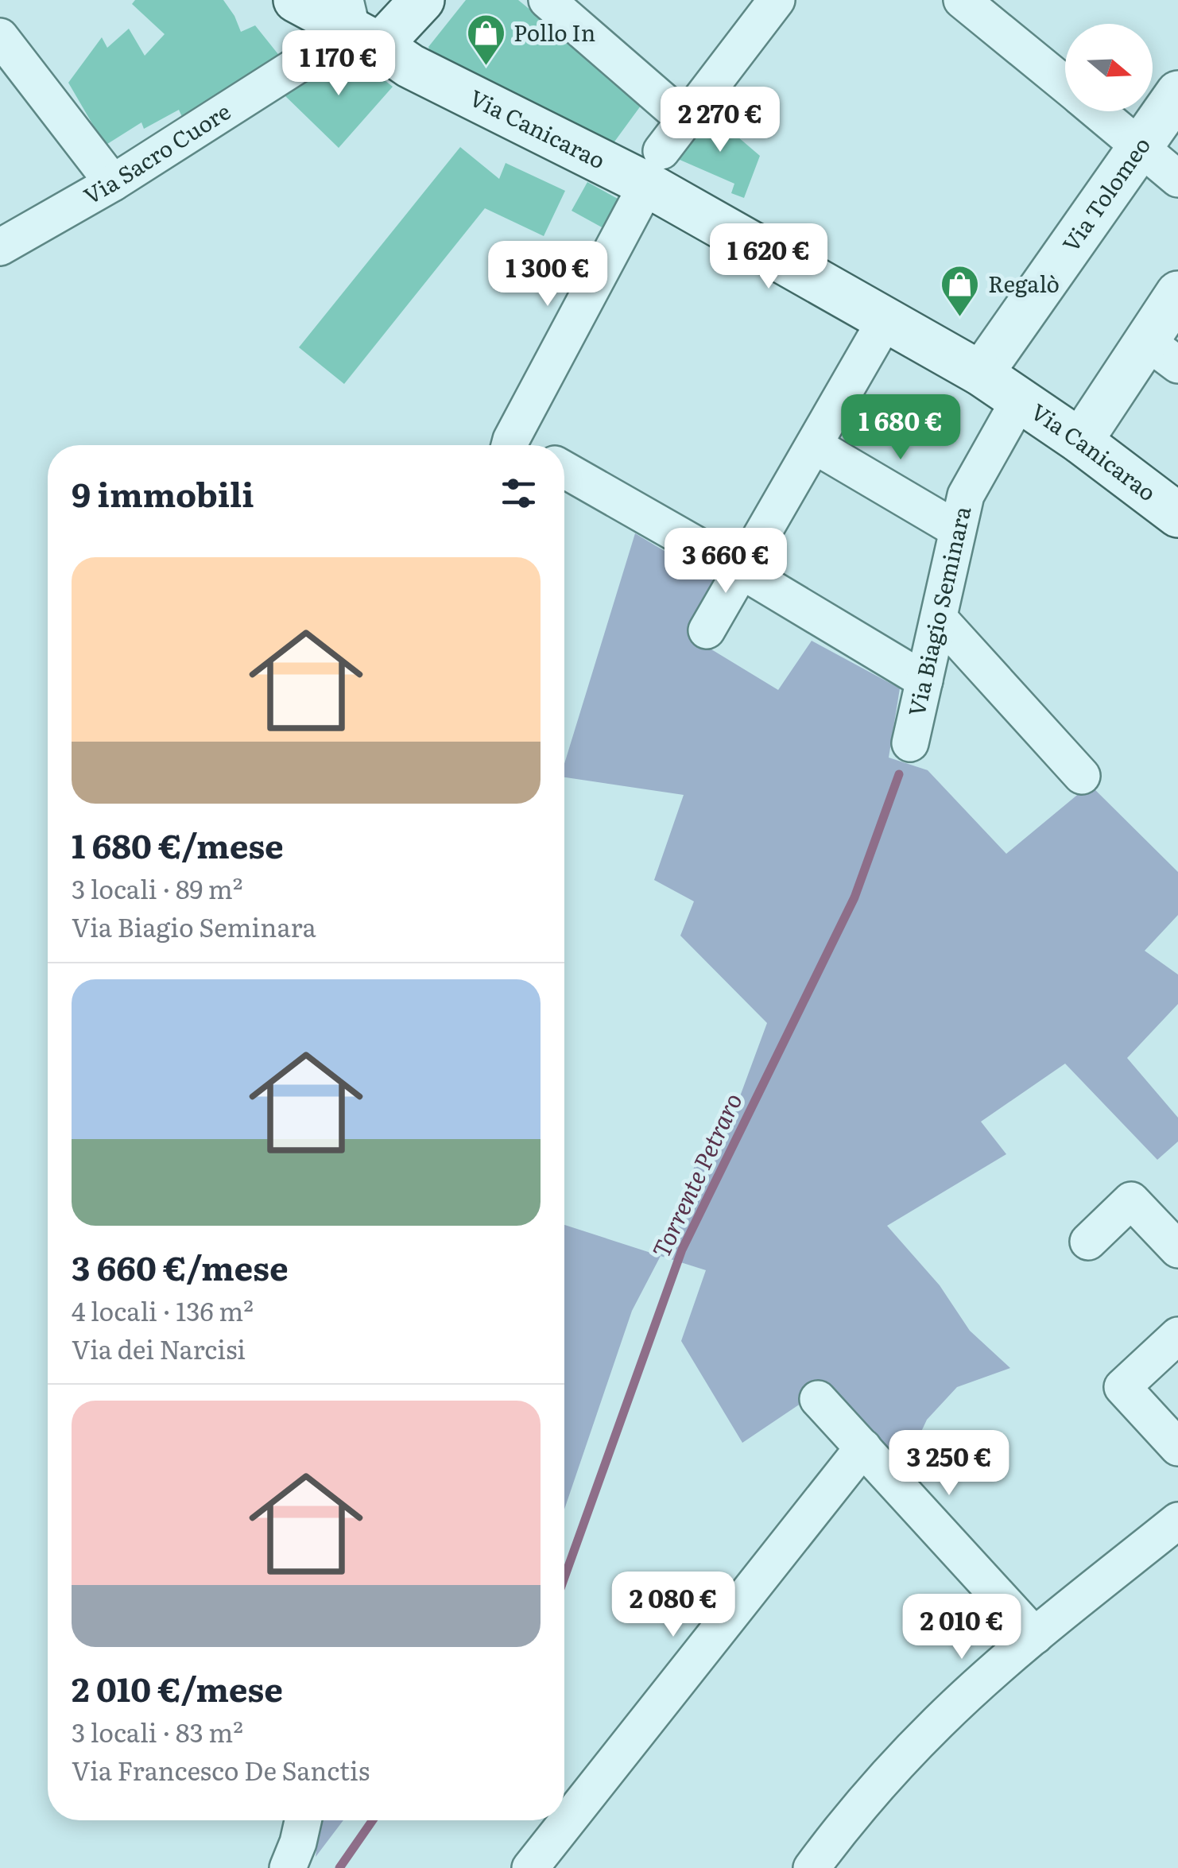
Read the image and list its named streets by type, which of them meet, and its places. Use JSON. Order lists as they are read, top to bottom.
{
  "streets": {
    "main road": ["Via Canicarao", "Via Tolomeo"],
    "street": ["Via Sacro Cuore", "Via Biagio Seminara"]
  },
  "crossings": [
    ["Via Canicarao", "Via Sacro Cuore"],
    ["Via Canicarao", "Via Tolomeo"],
    ["Via Canicarao", "Via Biagio Seminara"]
  ],
  "water": ["Torrente Petraro"],
  "places": {
    "shop": ["Pollo In", "Regalò"]
  },
  "north": "right",
  "page": {
    "price": [
      "1 170 €",
      "2 270 €",
      "1 620 €",
      "1 300 €",
      "1 680 €",
      "3 660 €",
      "3 250 €",
      "2 080 €",
      "2 010 €"
    ],
    "heading": "9 immobili",
    "list": [
      {
        "name": "1 680 €/mese",
        "note": "3 locali · 89 m² · Via Biagio Seminara"
      },
      {
        "name": "3 660 €/mese",
        "note": "4 locali · 136 m² · Via dei Narcisi"
      },
      {
        "name": "2 010 €/mese",
        "note": "3 locali · 83 m² · Via Francesco De Sanctis"
      }
    ]
  }
}
